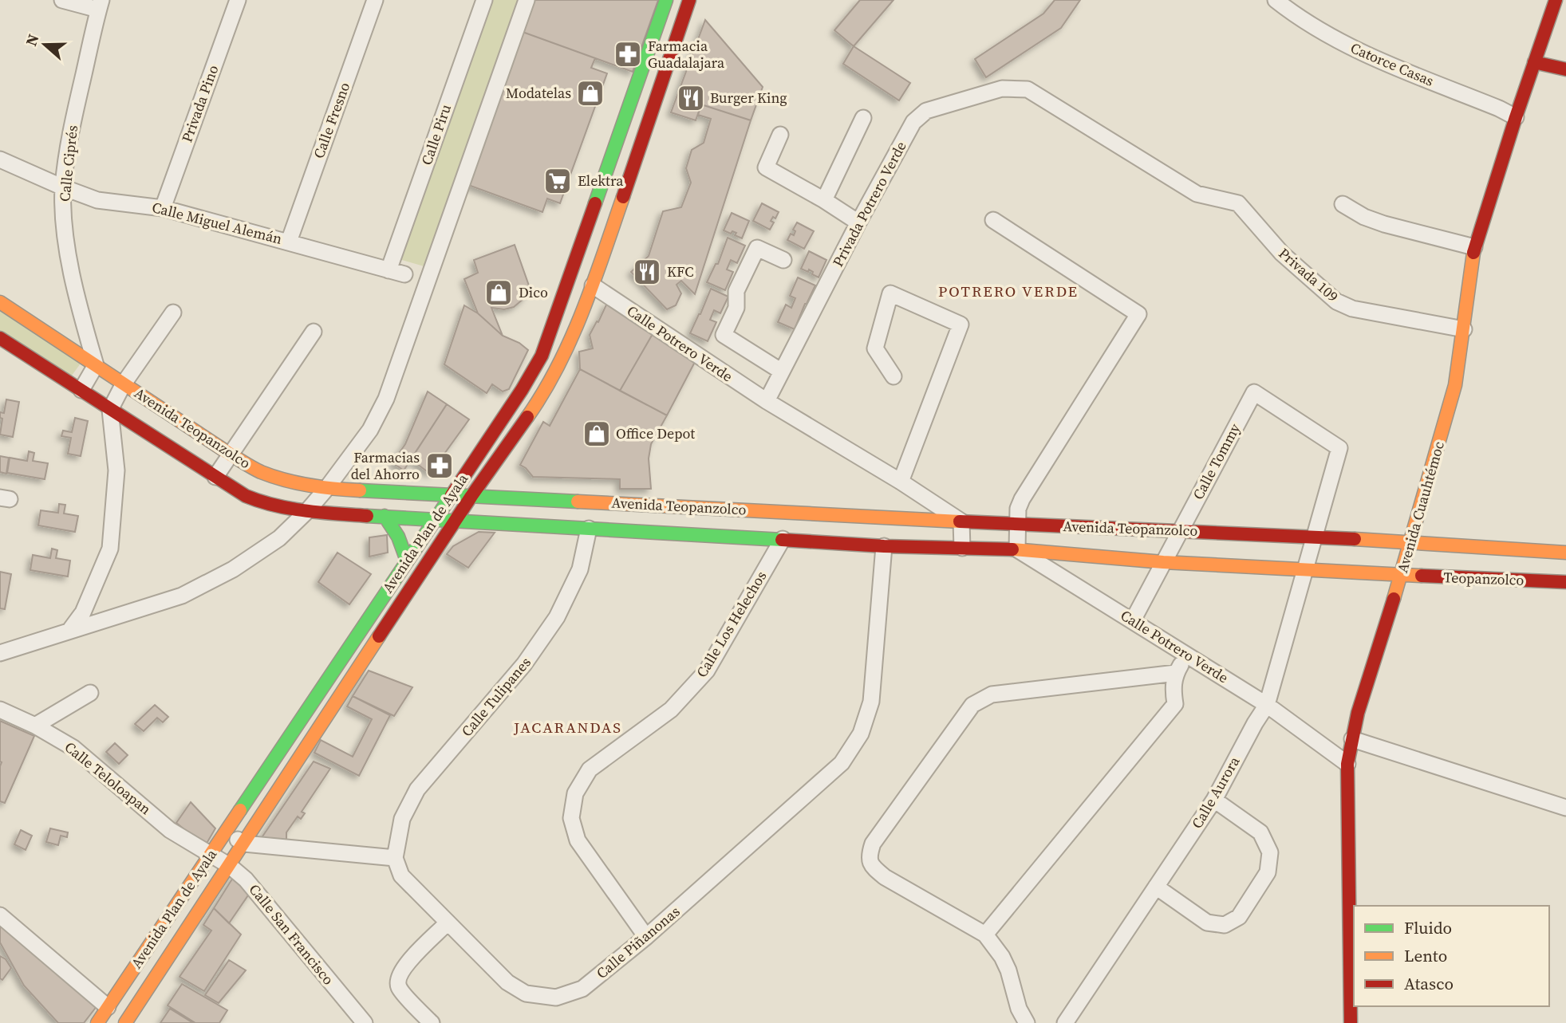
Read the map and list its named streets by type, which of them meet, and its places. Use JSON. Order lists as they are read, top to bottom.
{
  "streets": {
    "main road": [
      "Avenida Teopanzolco",
      "Avenida Cuauhtémoc",
      "Avenida Plan de Ayala",
      "Teopanzolco"
    ],
    "street": [
      "Catorce Casas",
      "Privada Pino",
      "Calle Fresno",
      "Calle Piru",
      "Calle Ciprés",
      "Privada Potrero Verde",
      "Calle Miguel Alemán",
      "Privada 109",
      "Calle Potrero Verde",
      "Calle Tommy",
      "Calle Los Helechos",
      "Calle Tulipanes",
      "Calle Teloloapan",
      "Calle Aurora",
      "Calle San Francisco",
      "Calle Piñanonas"
    ]
  },
  "crossings": [
    ["Catorce Casas", "Avenida Cuauhtémoc"],
    ["Privada Pino", "Calle Miguel Alemán"],
    ["Calle Fresno", "Calle Miguel Alemán"],
    ["Calle Piru", "Calle Miguel Alemán"],
    ["Calle Ciprés", "Calle Miguel Alemán"],
    ["Calle Ciprés", "Avenida Teopanzolco"],
    ["Privada Potrero Verde", "Privada 109"],
    ["Privada 109", "Avenida Cuauhtémoc"],
    ["Calle Potrero Verde", "Avenida Teopanzolco"],
    ["Calle Potrero Verde", "Calle Tommy"],
    ["Calle Potrero Verde", "Avenida Cuauhtémoc"],
    ["Calle Potrero Verde", "Avenida Plan de Ayala"],
    ["Calle Potrero Verde", "Calle Aurora"],
    ["Avenida Teopanzolco", "Calle Tommy"],
    ["Avenida Teopanzolco", "Avenida Cuauhtémoc"],
    ["Avenida Teopanzolco", "Avenida Plan de Ayala"],
    ["Avenida Teopanzolco", "Teopanzolco"],
    ["Avenida Teopanzolco", "Calle Los Helechos"],
    ["Avenida Teopanzolco", "Calle Tulipanes"],
    ["Avenida Teopanzolco", "Calle Aurora"],
    ["Avenida Teopanzolco", "Calle Piñanonas"],
    ["Calle Tommy", "Calle Aurora"],
    ["Avenida Cuauhtémoc", "Teopanzolco"],
    ["Avenida Plan de Ayala", "Calle Teloloapan"],
    ["Avenida Plan de Ayala", "Calle San Francisco"],
    ["Calle Los Helechos", "Calle Piñanonas"],
    ["Calle Tulipanes", "Calle Piñanonas"],
    ["Calle Teloloapan", "Calle San Francisco"]
  ],
  "districts": ["POTRERO VERDE", "JACARANDAS"],
  "places": {
    "pharmacy": ["Farmacia Guadalajara", "Farmacias del Ahorro"],
    "shop": ["Modatelas", "Dico", "Office Depot"],
    "restaurant": ["Burger King", "KFC"],
    "supermarket": ["Elektra"]
  },
  "legend": ["Fluido", "Lento", "Atasco"],
  "north": "left"
}
